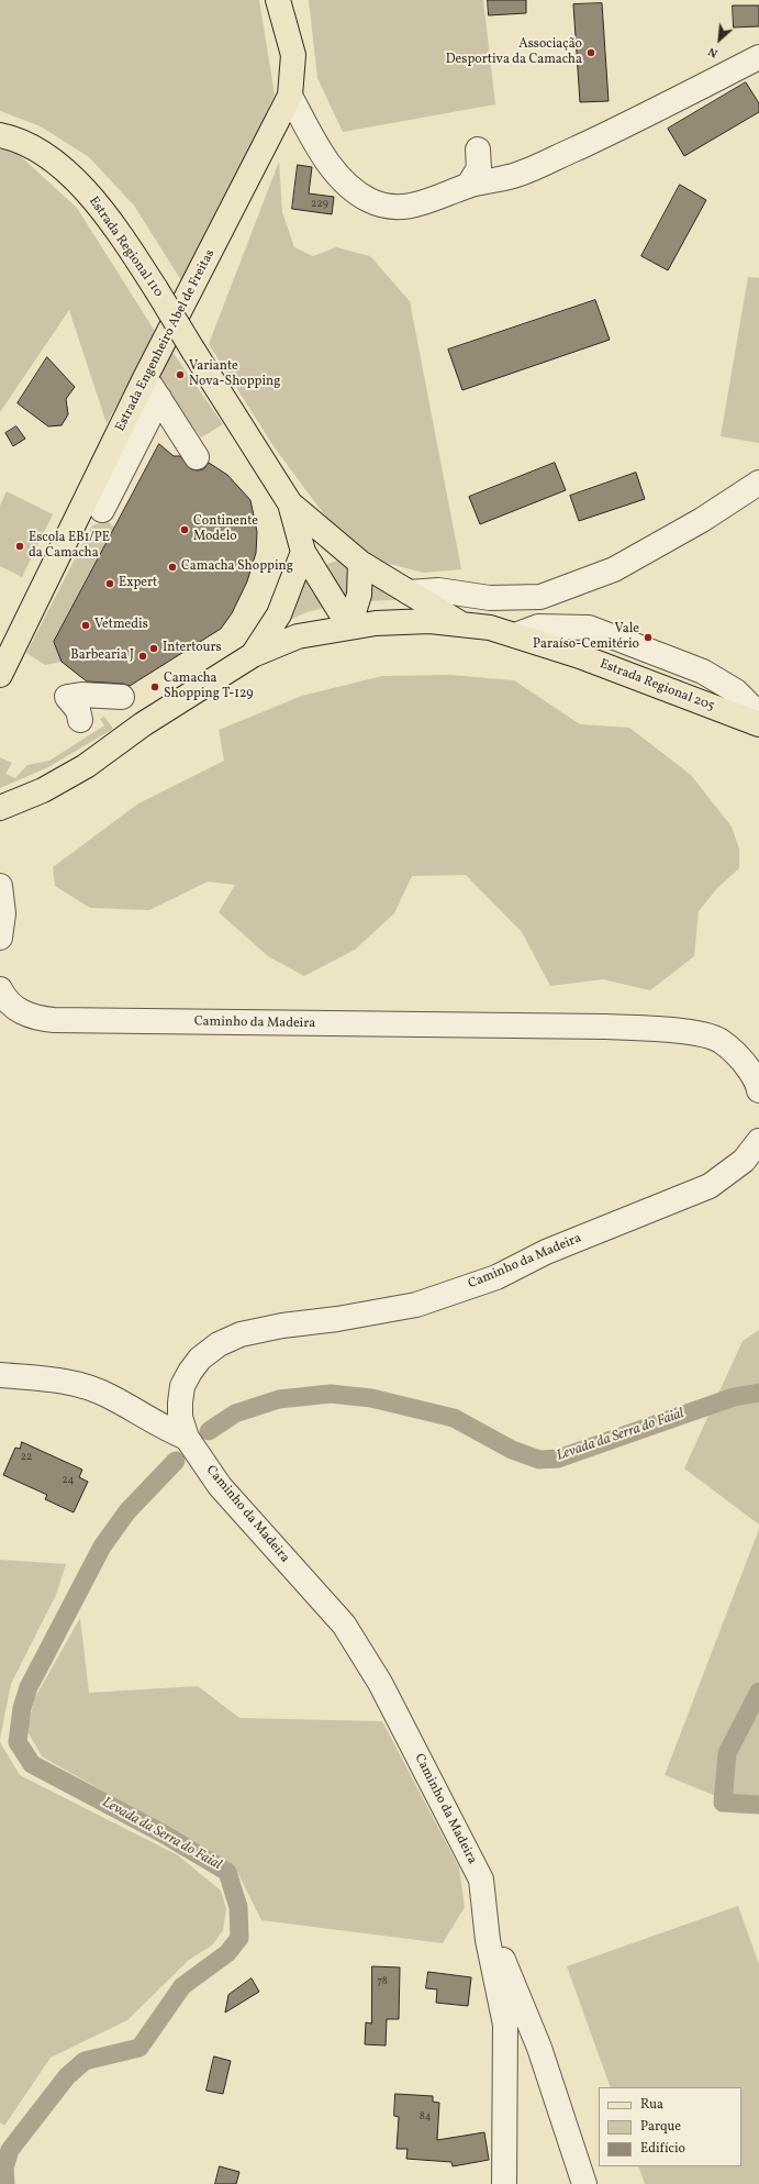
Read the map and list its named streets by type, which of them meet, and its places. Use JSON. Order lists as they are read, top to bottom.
{
  "streets": {
    "main road": ["Estrada Regional 110", "Estrada Engenheiro Abel de Freitas", "Estrada Regional 205"],
    "street": ["Caminho da Madeira"]
  },
  "crossings": [
    ["Estrada Regional 110", "Estrada Regional 205"]
  ],
  "water": ["Levada da Serra do Faial"],
  "places": [
    "Associação Desportiva da Camacha",
    "Variante Nova-Shopping",
    "Continente Modelo",
    "Escola EB1/PE da Camacha",
    "Camacha Shopping",
    "Expert",
    "Vetmedis",
    "Vale Paraíso-Cemitério",
    "Intertours",
    "Barbearia J",
    "Camacha Shopping T-129"
  ],
  "house_numbers": [
    "229",
    "22",
    "24",
    "78",
    "84"
  ],
  "legend": ["Rua", "Parque", "Edifício"],
  "north": "bottom left"
}
